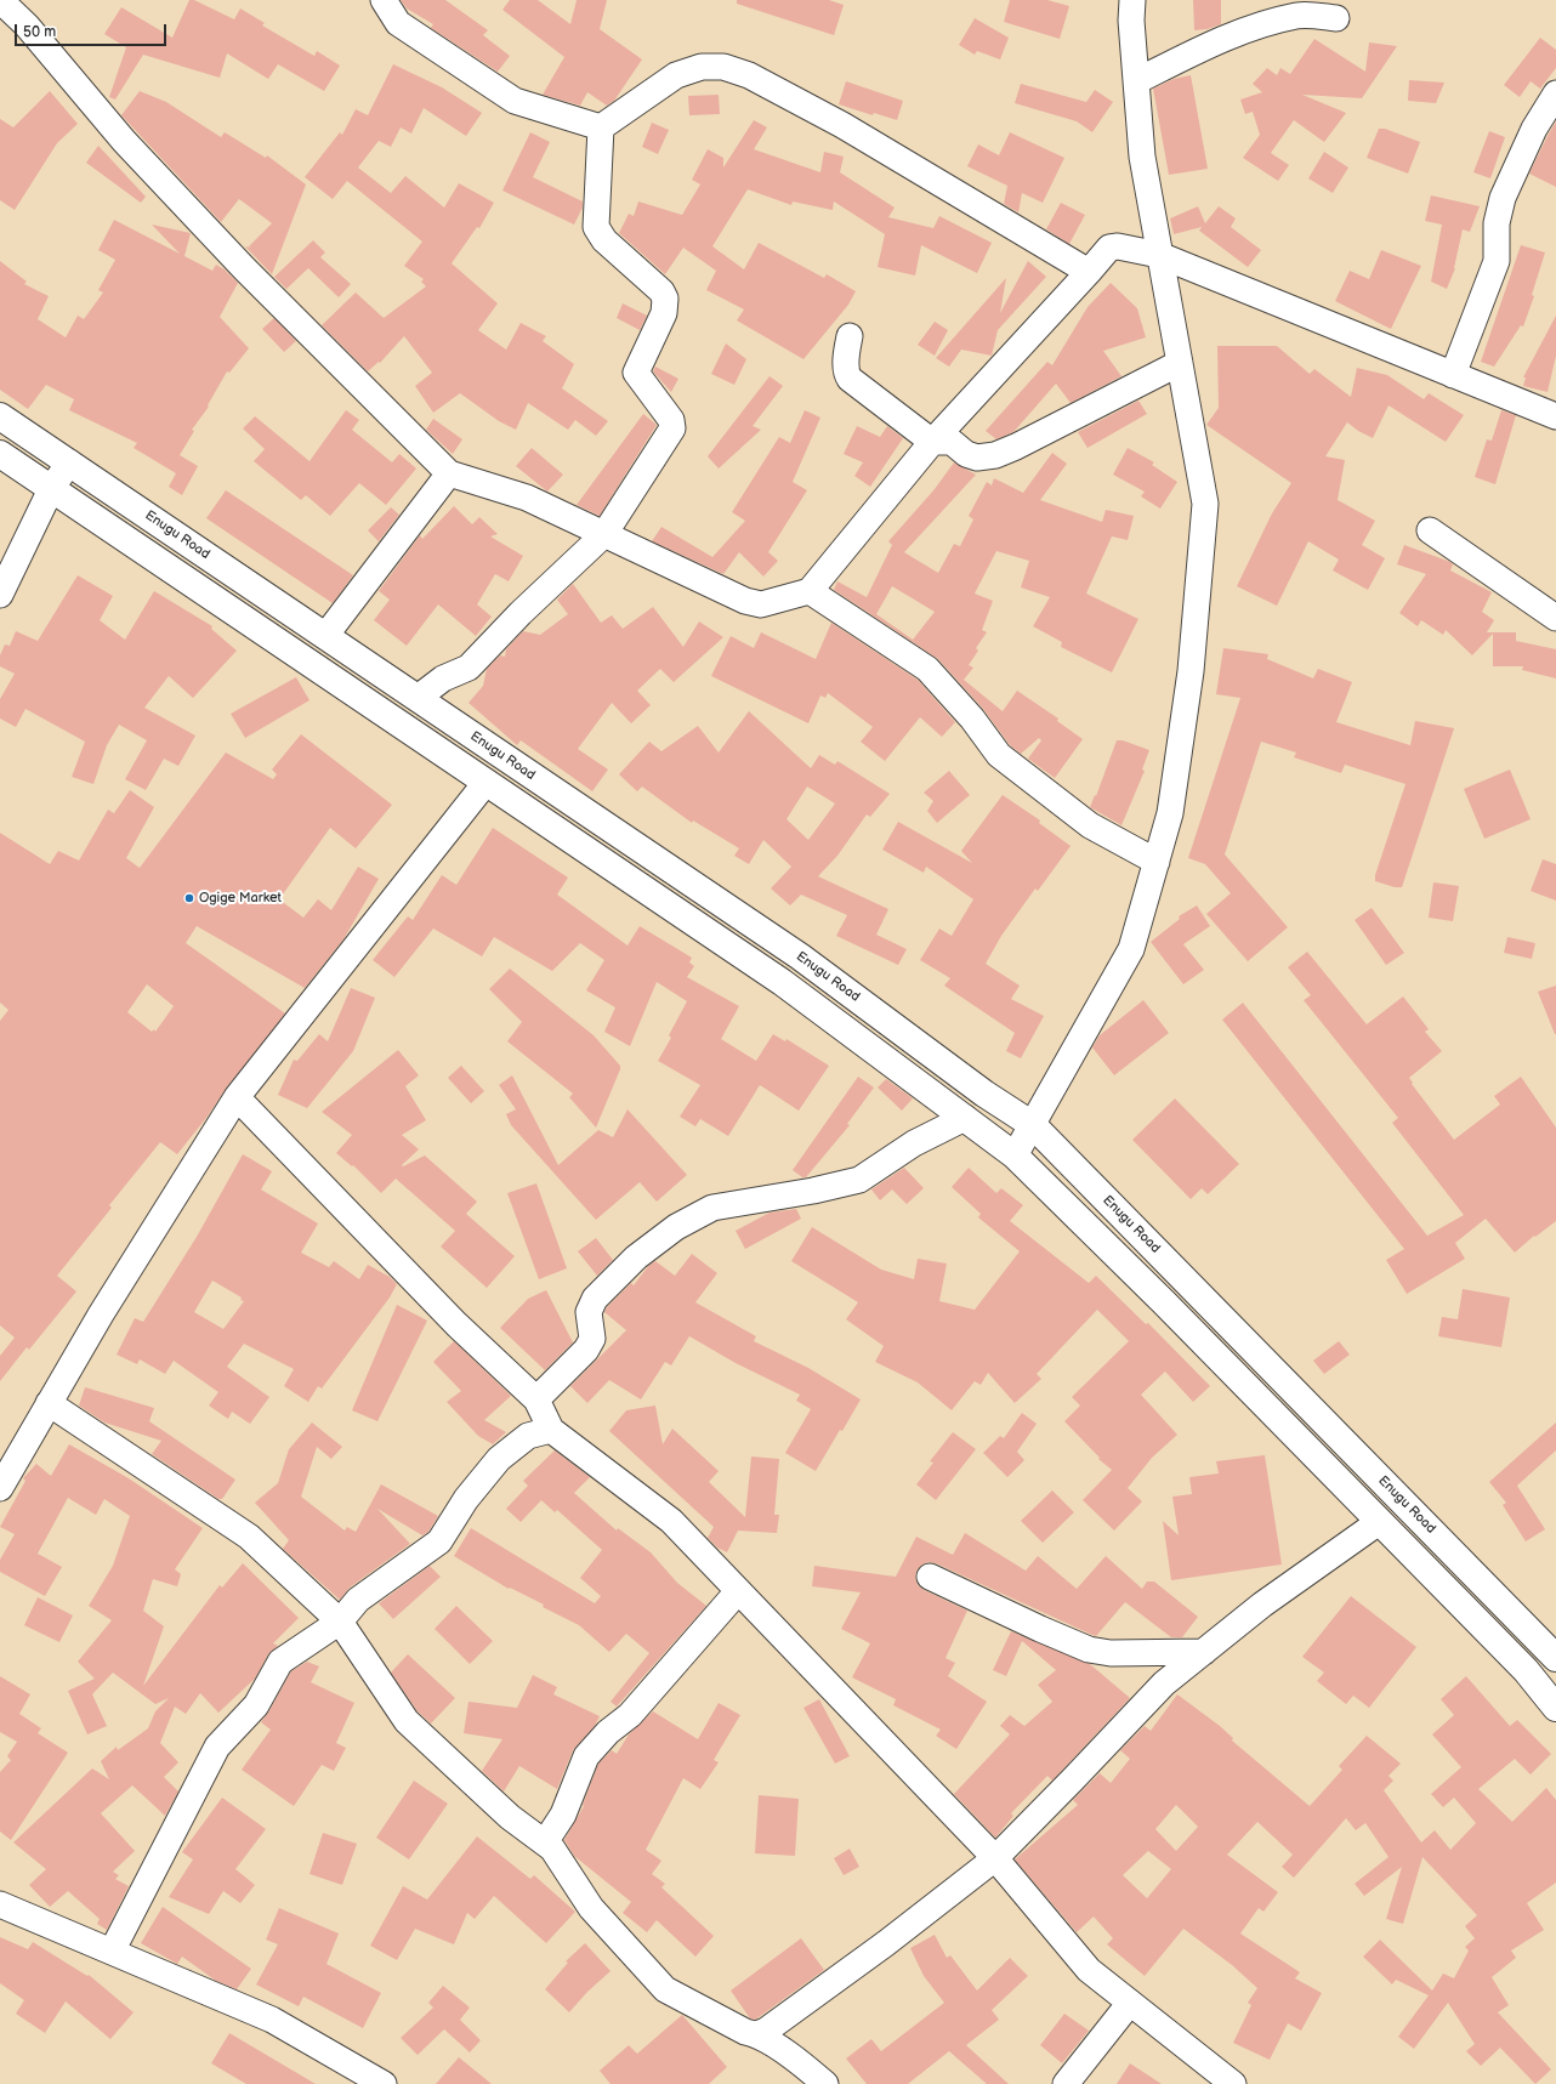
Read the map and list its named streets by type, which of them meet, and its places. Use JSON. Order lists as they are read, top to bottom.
{
  "streets": {
    "main road": ["Enugu Road"]
  },
  "places": ["Ogige Market"],
  "scale_bar": "50 m"
}
